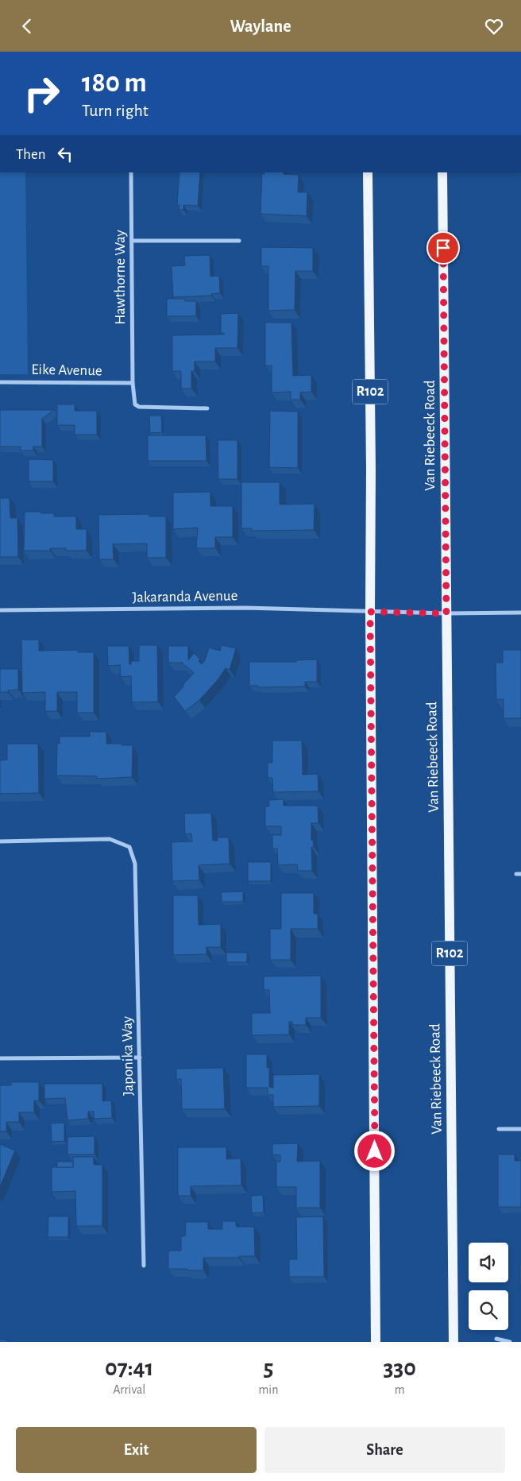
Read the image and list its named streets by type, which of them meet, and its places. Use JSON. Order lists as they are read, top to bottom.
{
  "streets": {
    "main road": ["R102", "Van Riebeeck Road"],
    "street": [
      "Hawthorne Way",
      "Eike Avenue",
      "Jakaranda Avenue",
      "Japonika Way"
    ]
  },
  "crossings": [
    ["Hawthorne Way", "Eike Avenue"],
    ["R102", "Jakaranda Avenue"],
    ["Van Riebeeck Road", "Jakaranda Avenue"]
  ],
  "page": {
    "header": "Waylane",
    "turn": ["180 m", "Turn right"],
    "then": "Then",
    "eta": [
      "07:41",
      "Arrival",
      "5",
      "min",
      "330",
      "m"
    ],
    "buttons": ["Exit", "Share"]
  }
}
